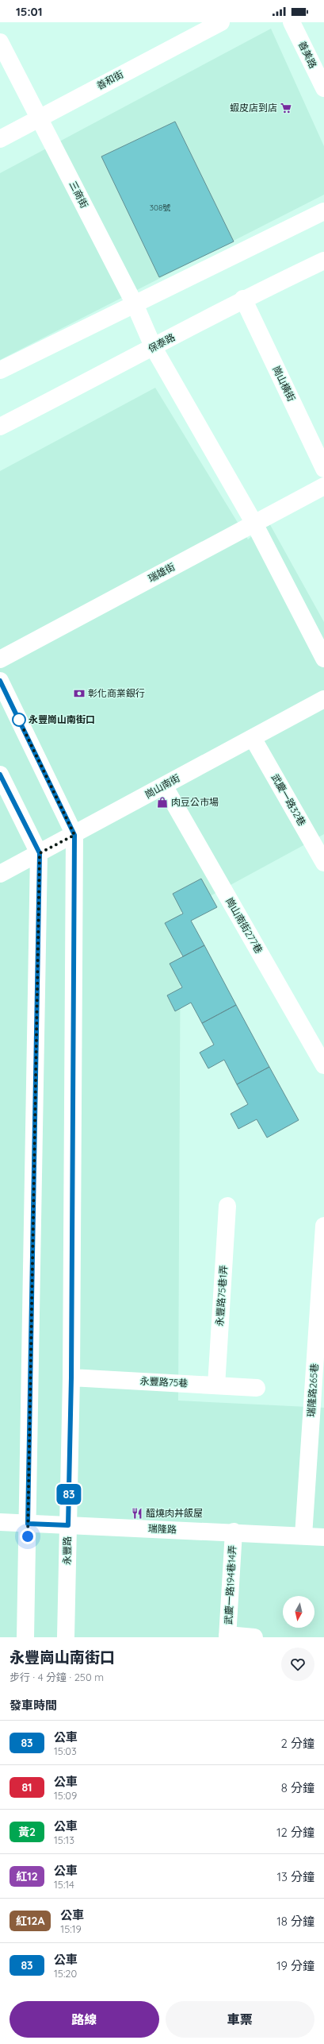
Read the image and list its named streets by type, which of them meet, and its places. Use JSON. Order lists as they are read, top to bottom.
{
  "streets": {
    "street": [
      "善美路",
      "善和街",
      "三商街",
      "保泰路",
      "崗山橫街",
      "瑞雄街",
      "崗山南街",
      "武慶一路32巷",
      "崗山南街277巷",
      "永豐路75巷1弄",
      "永豐路75巷",
      "瑞隆路265巷",
      "瑞隆路",
      "永豐路",
      "武慶一路194巷14弄"
    ]
  },
  "crossings": [
    ["善和街", "三商街"],
    ["三商街", "保泰路"],
    ["三商街", "瑞雄街"],
    ["保泰路", "崗山橫街"],
    ["崗山南街", "武慶一路32巷"],
    ["崗山南街", "崗山南街277巷"],
    ["崗山南街", "永豐路"],
    ["永豐路75巷1弄", "永豐路75巷"],
    ["永豐路75巷", "永豐路"],
    ["瑞隆路265巷", "瑞隆路"],
    ["瑞隆路", "永豐路"],
    ["瑞隆路", "武慶一路194巷14弄"]
  ],
  "places": {
    "supermarket": ["蝦皮店到店"],
    "bank": ["彰化商業銀行"],
    "other": ["永豐崗山南街口"],
    "shop": ["肉豆公市場"],
    "restaurant": ["醞燒肉丼飯屋"]
  },
  "lines": ["bus line 83"],
  "house_numbers": ["308號"],
  "north": "bottom",
  "page": {
    "status": "15:01",
    "on_map": "83",
    "heading": [
      ["永豐崗山南街口", "步行 · 4 分鐘 · 250 m"],
      "發車時間"
    ],
    "list": [
      {
        "mark": "83",
        "name": "公車",
        "note": "15:03",
        "value": "2 分鐘"
      },
      {
        "mark": "81",
        "name": "公車",
        "note": "15:09",
        "value": "8 分鐘"
      },
      {
        "mark": "黃2",
        "name": "公車",
        "note": "15:13",
        "value": "12 分鐘"
      },
      {
        "mark": "紅12",
        "name": "公車",
        "note": "15:14",
        "value": "13 分鐘"
      },
      {
        "mark": "紅12A",
        "name": "公車",
        "note": "15:19",
        "value": "18 分鐘"
      },
      {
        "mark": "83",
        "name": "公車",
        "note": "15:20",
        "value": "19 分鐘"
      }
    ],
    "buttons": ["路線", "車票"]
  }
}
